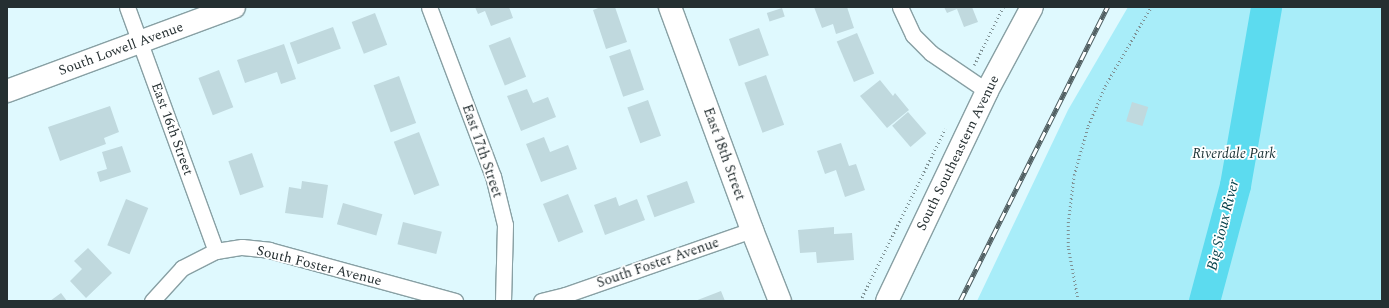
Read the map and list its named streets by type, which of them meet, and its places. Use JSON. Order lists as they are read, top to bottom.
{
  "streets": {
    "street": [
      "South Lowell Avenue",
      "East 16th Street",
      "East 17th Street",
      "South Southeastern Avenue",
      "East 18th Street",
      "South Foster Avenue"
    ]
  },
  "crossings": [
    ["South Lowell Avenue", "East 16th Street"],
    ["East 16th Street", "South Foster Avenue"],
    ["East 18th Street", "South Foster Avenue"]
  ],
  "water": ["Big Sioux River"],
  "parks": ["Riverdale Park"]
}
